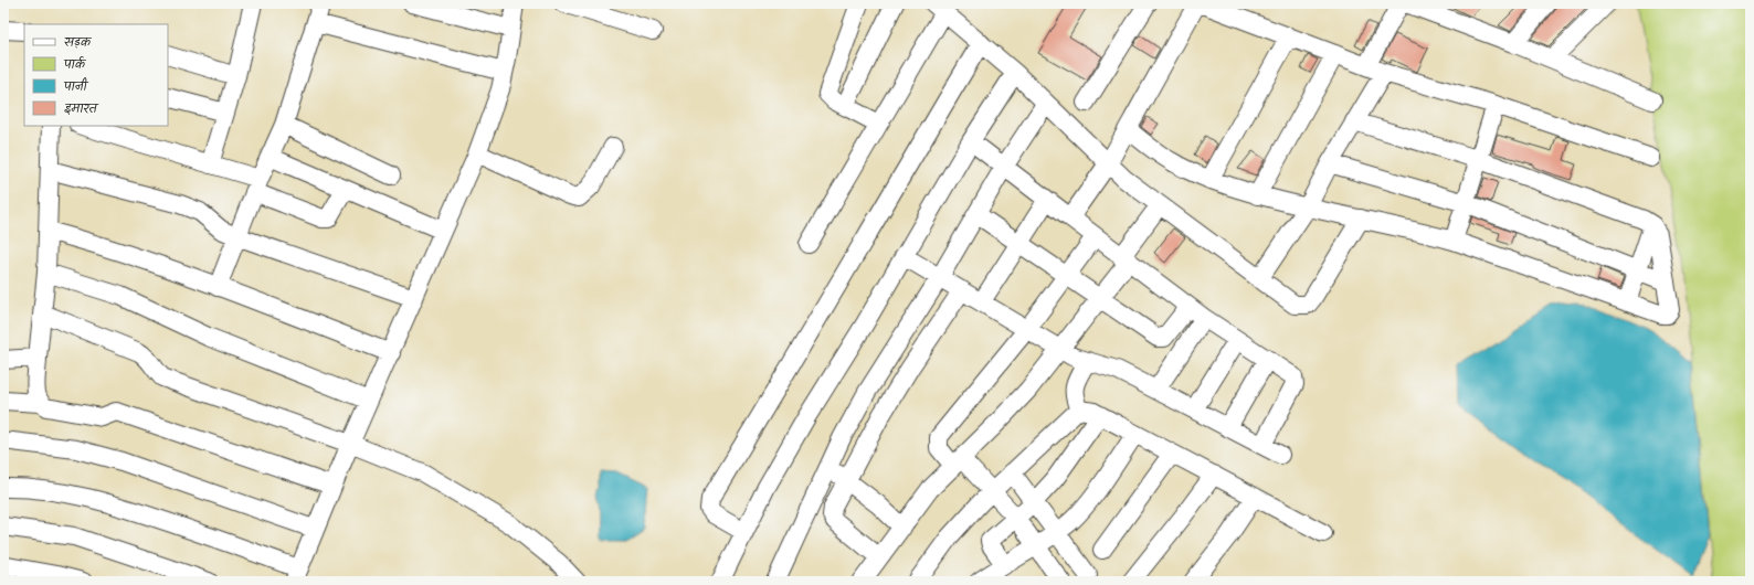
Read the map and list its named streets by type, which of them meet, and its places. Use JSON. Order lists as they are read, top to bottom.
{
  "legend": [
    "सड़क",
    "पार्क",
    "पानी",
    "इमारत"
  ]
}
